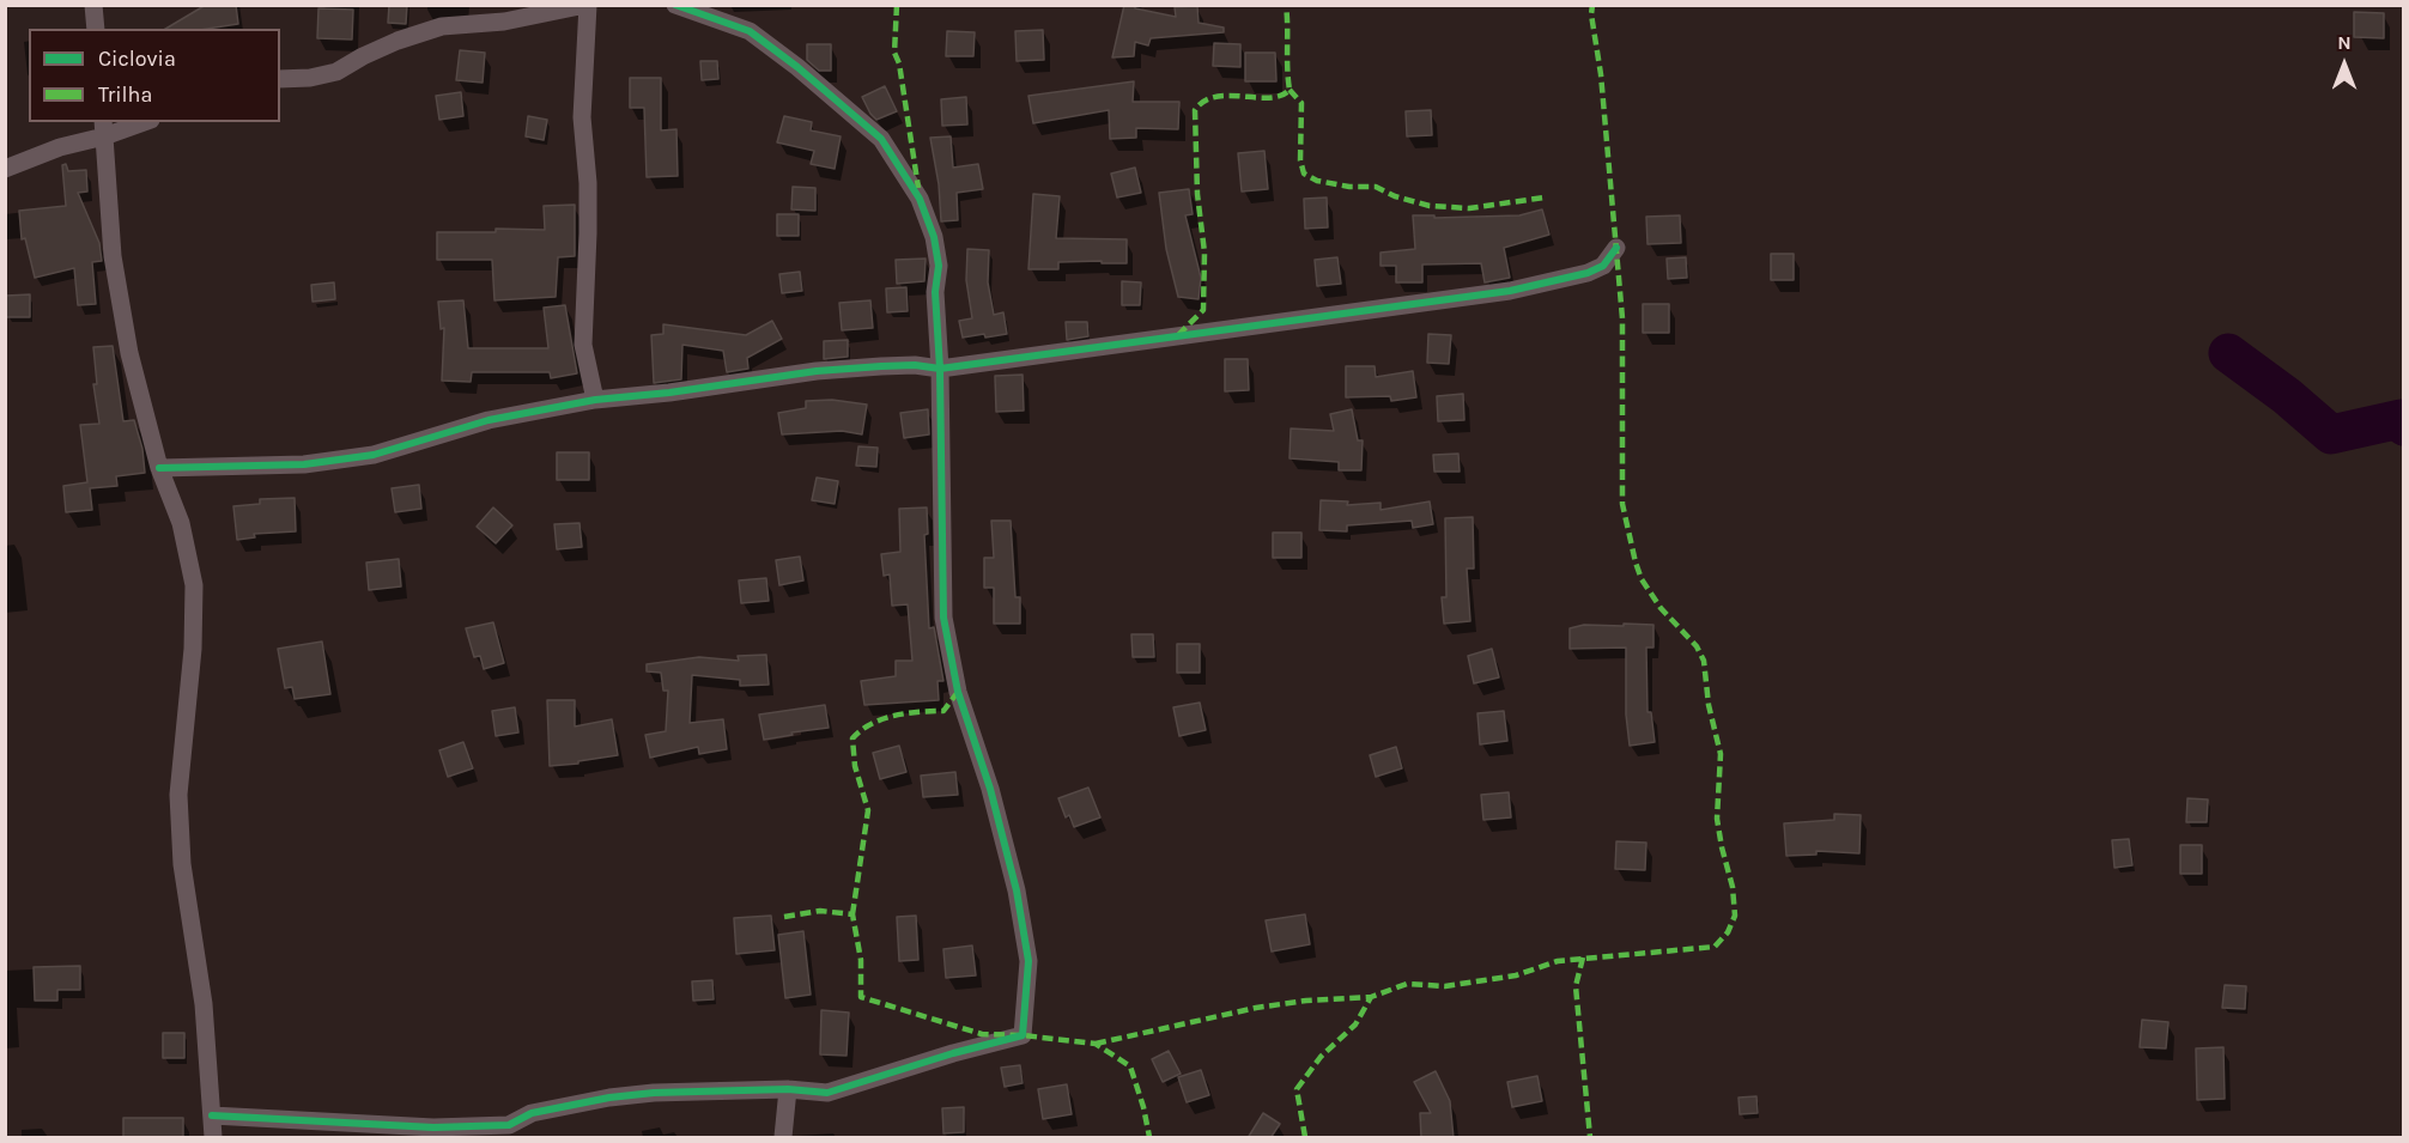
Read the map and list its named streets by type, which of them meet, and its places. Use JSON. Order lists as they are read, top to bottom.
{
  "legend": ["Ciclovia", "Trilha"],
  "north": "top"
}
